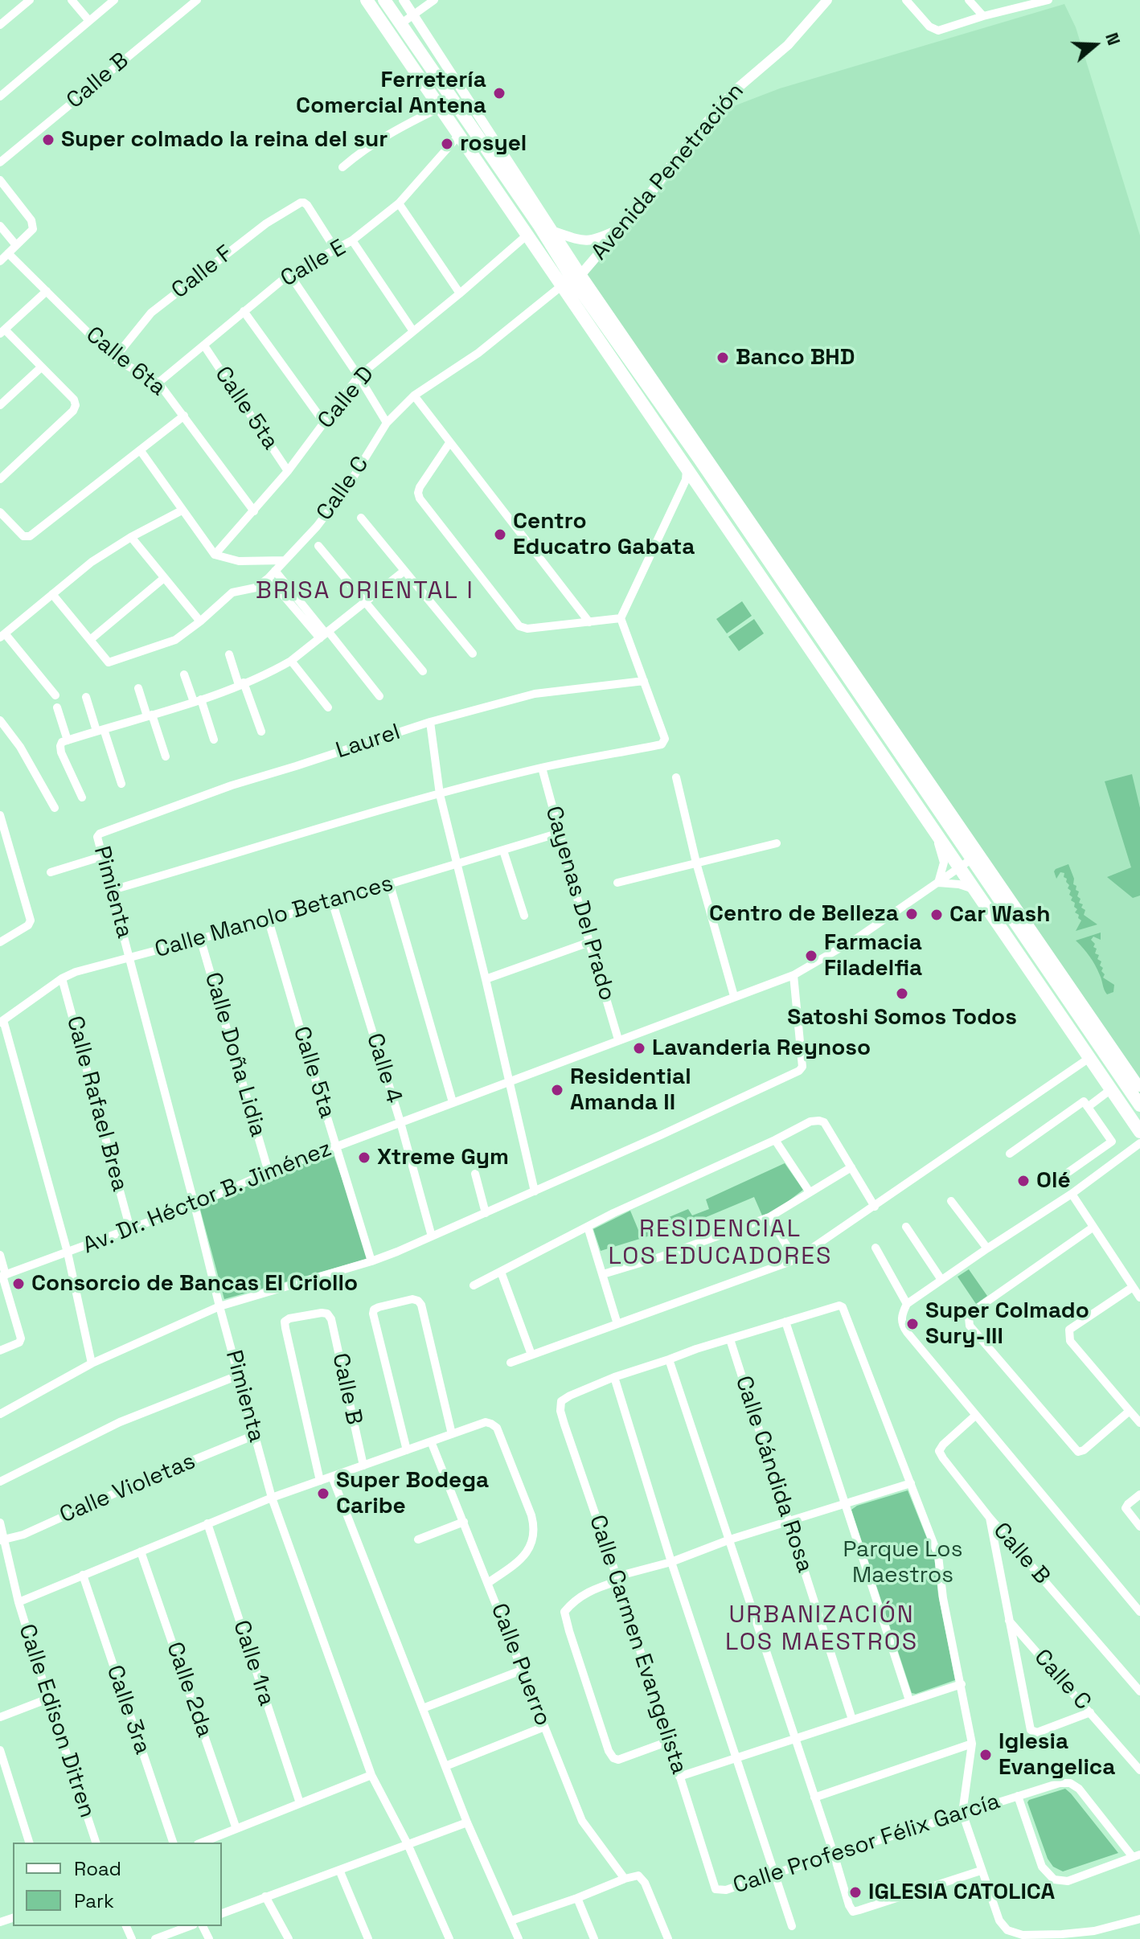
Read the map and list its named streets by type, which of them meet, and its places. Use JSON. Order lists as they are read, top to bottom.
{
  "streets": {
    "street": [
      "Calle B",
      "Avenida Penetración",
      "Calle E",
      "Calle F",
      "Calle 6ta",
      "Calle D",
      "Calle 5ta",
      "Calle C",
      "Laurel",
      "Pimienta",
      "Cayenas Del Prado",
      "Calle Manolo Betances",
      "Calle Doña Lidia",
      "Calle 4",
      "Calle Rafael Brea",
      "Av. Dr. Héctor B. Jiménez",
      "Calle Cándida Rosa",
      "Calle Violetas",
      "Calle Carmen Evangelista",
      "Calle 1ra",
      "Calle Puerro",
      "Calle 2da",
      "Calle 3ra",
      "Calle Edison Ditren",
      "Calle Profesor Félix García"
    ]
  },
  "crossings": [
    ["Avenida Penetración", "Calle C"],
    ["Calle E", "Calle F"],
    ["Calle E", "Calle 6ta"],
    ["Calle E", "Calle 5ta"],
    ["Calle F", "Calle 6ta"],
    ["Calle 6ta", "Calle D"],
    ["Calle D", "Calle 5ta"],
    ["Calle 5ta", "Calle Manolo Betances"],
    ["Calle 5ta", "Av. Dr. Héctor B. Jiménez"],
    ["Laurel", "Pimienta"],
    ["Pimienta", "Calle Manolo Betances"],
    ["Pimienta", "Av. Dr. Héctor B. Jiménez"],
    ["Pimienta", "Calle Violetas"],
    ["Cayenas Del Prado", "Calle Manolo Betances"],
    ["Cayenas Del Prado", "Av. Dr. Héctor B. Jiménez"],
    ["Calle Manolo Betances", "Calle Doña Lidia"],
    ["Calle Manolo Betances", "Calle 4"],
    ["Calle Manolo Betances", "Calle Rafael Brea"],
    ["Calle Doña Lidia", "Av. Dr. Héctor B. Jiménez"],
    ["Calle 4", "Av. Dr. Héctor B. Jiménez"],
    ["Calle Rafael Brea", "Av. Dr. Héctor B. Jiménez"],
    ["Calle Violetas", "Calle Edison Ditren"],
    ["Calle Carmen Evangelista", "Calle Profesor Félix García"]
  ],
  "districts": ["BRISA ORIENTAL I", "RESIDENCIAL LOS EDUCADORES", "URBANIZACIÓN LOS MAESTROS"],
  "parks": ["Parque Los Maestros"],
  "places": [
    "Ferretería Comercial Antena",
    "Super colmado la reina del sur",
    "rosyel",
    "Banco BHD",
    "Centro Educatro Gabata",
    "Centro de Belleza",
    "Car Wash",
    "Farmacia Filadelfia",
    "Satoshi Somos Todos",
    "Lavanderia Reynoso",
    "Residential Amanda II",
    "Xtreme Gym",
    "Olé",
    "Consorcio de Bancas El Criollo",
    "Super Colmado Sury-III",
    "Super Bodega Caribe",
    "Iglesia Evangelica",
    "IGLESIA CATOLICA"
  ],
  "legend": ["Road", "Park"],
  "north": "right"
}
